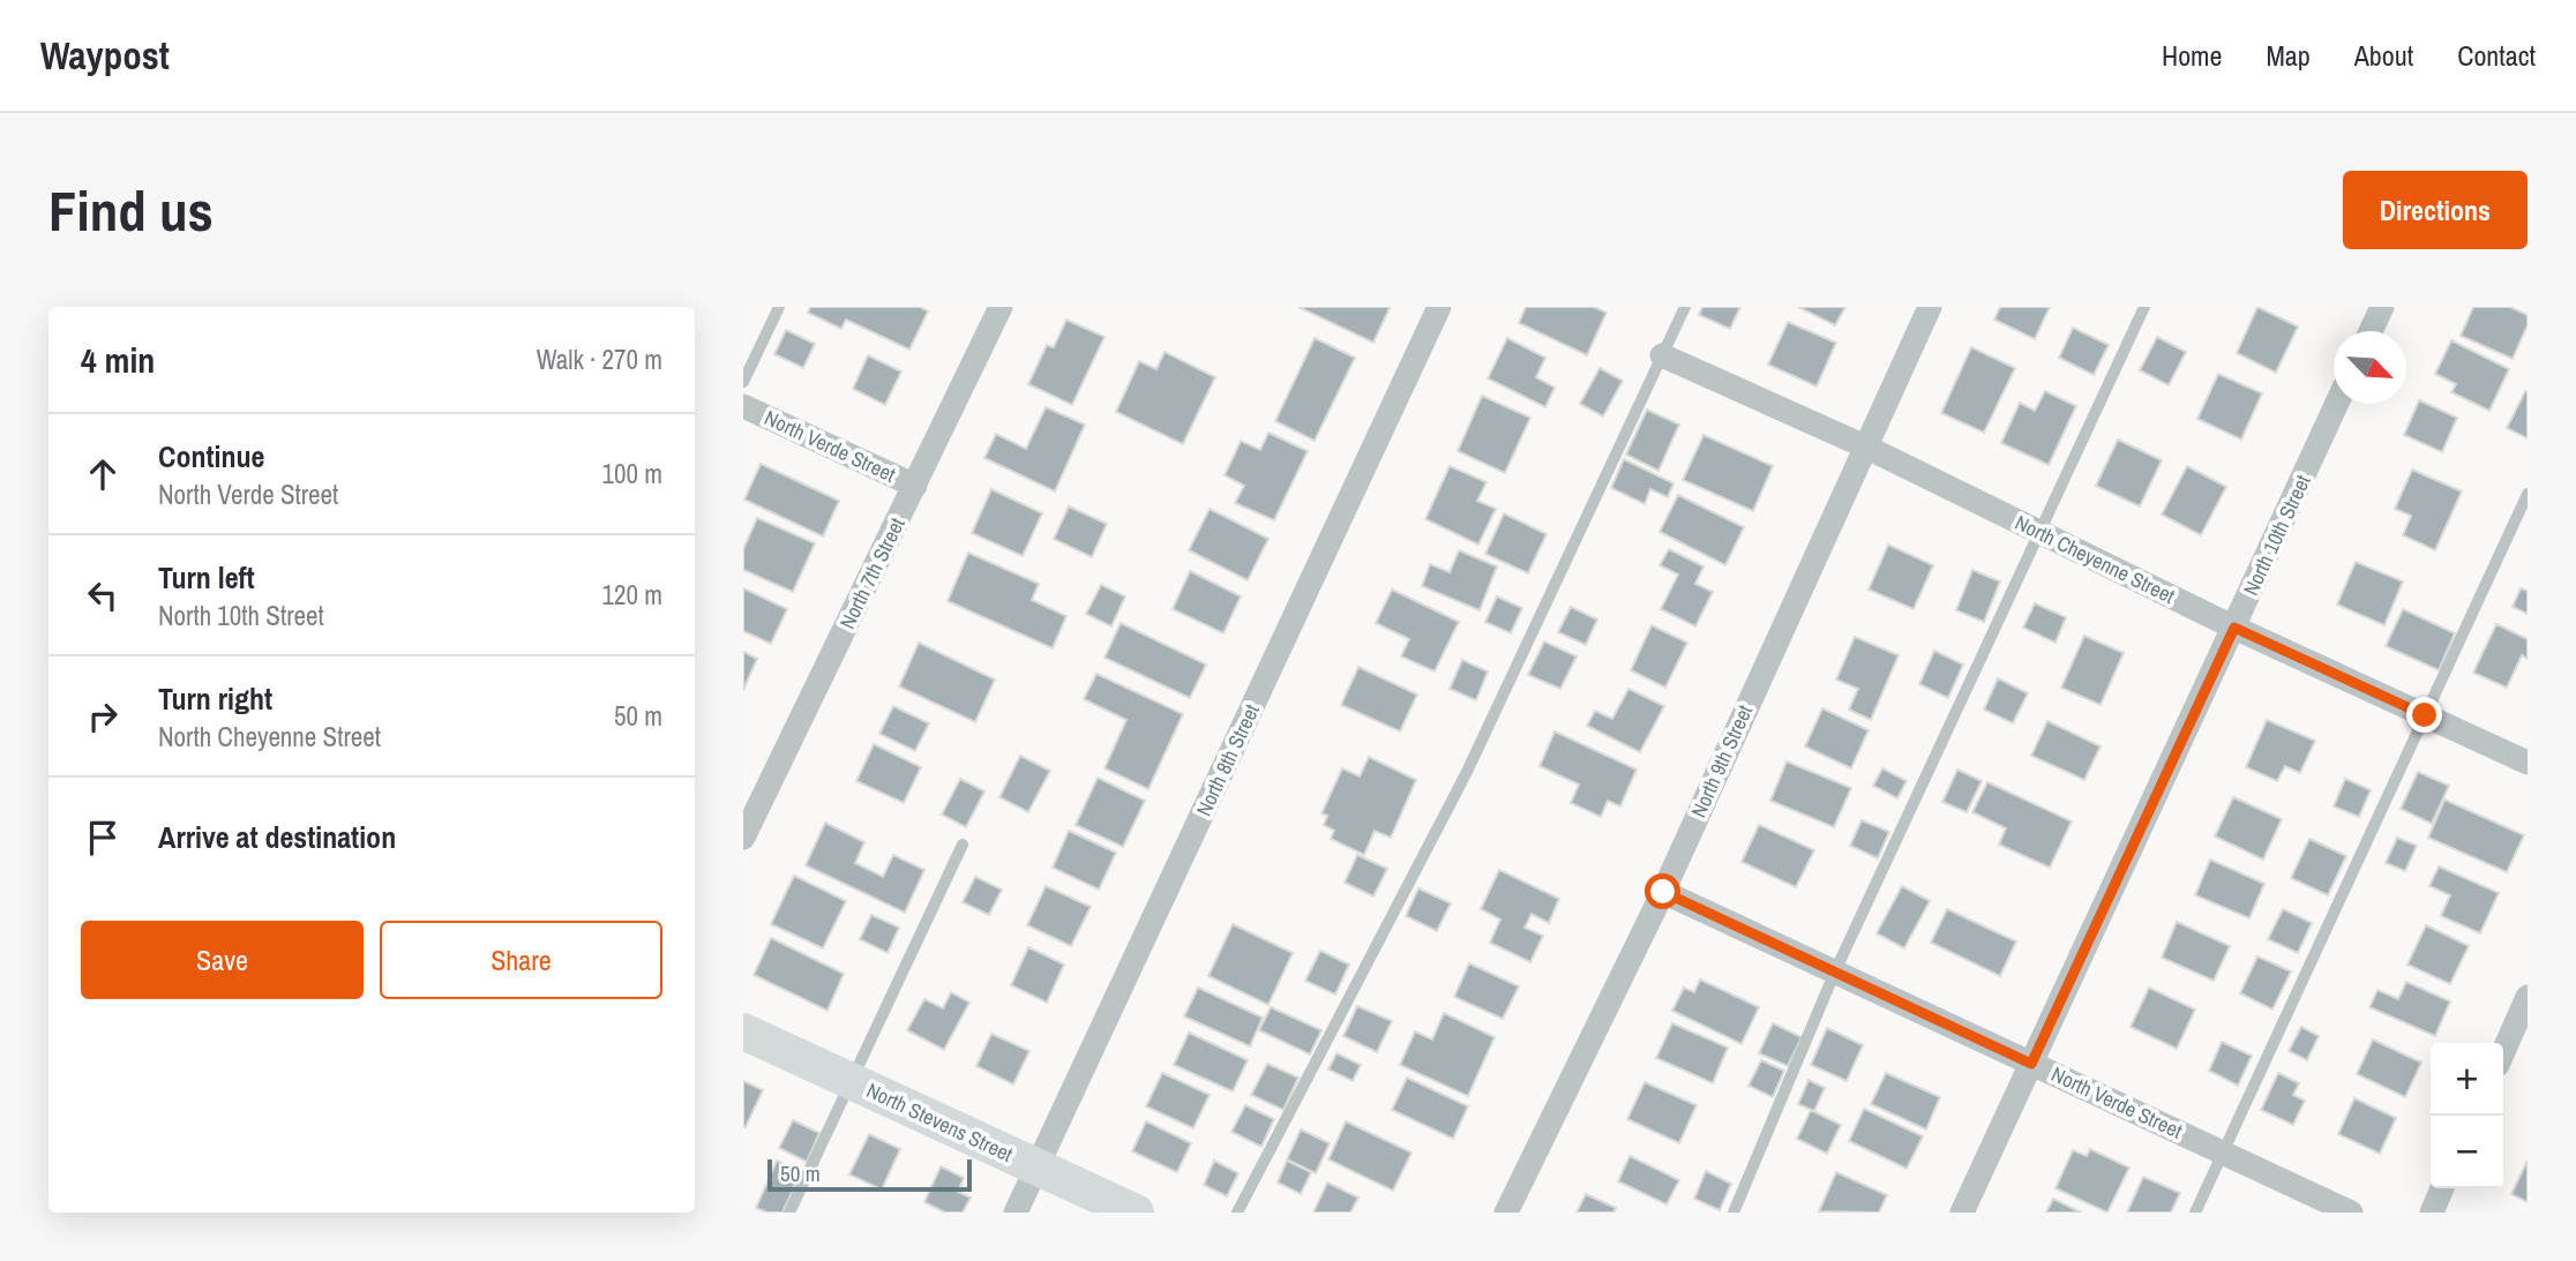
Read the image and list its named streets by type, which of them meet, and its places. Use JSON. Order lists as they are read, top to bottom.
{
  "streets": {
    "street": [
      "North Verde Street",
      "North 10th Street",
      "North Cheyenne Street",
      "North 7th Street",
      "North 8th Street",
      "North 9th Street",
      "North Stevens Street"
    ]
  },
  "crossings": [
    ["North Verde Street", "North 10th Street"],
    ["North Verde Street", "North 7th Street"],
    ["North Verde Street", "North 9th Street"],
    ["North 10th Street", "North Cheyenne Street"],
    ["North Cheyenne Street", "North 9th Street"],
    ["North 8th Street", "North Stevens Street"]
  ],
  "scale_bar": "50 m",
  "north": "bottom right",
  "page": {
    "header": "Waypost",
    "nav": [
      "Home",
      "Map",
      "About",
      "Contact"
    ],
    "buttons": [
      "Directions",
      ["Save", "Share"]
    ],
    "title": "Find us",
    "heading": ["4 min", "Walk · 270 m"],
    "list": [
      ["Continue", "North Verde Street", "100 m"],
      ["Turn left", "North 10th Street", "120 m"],
      ["Turn right", "North Cheyenne Street", "50 m"],
      "Arrive at destination"
    ],
    "map_buttons": ["+", "−"],
    "scale": "50 m"
  }
}
